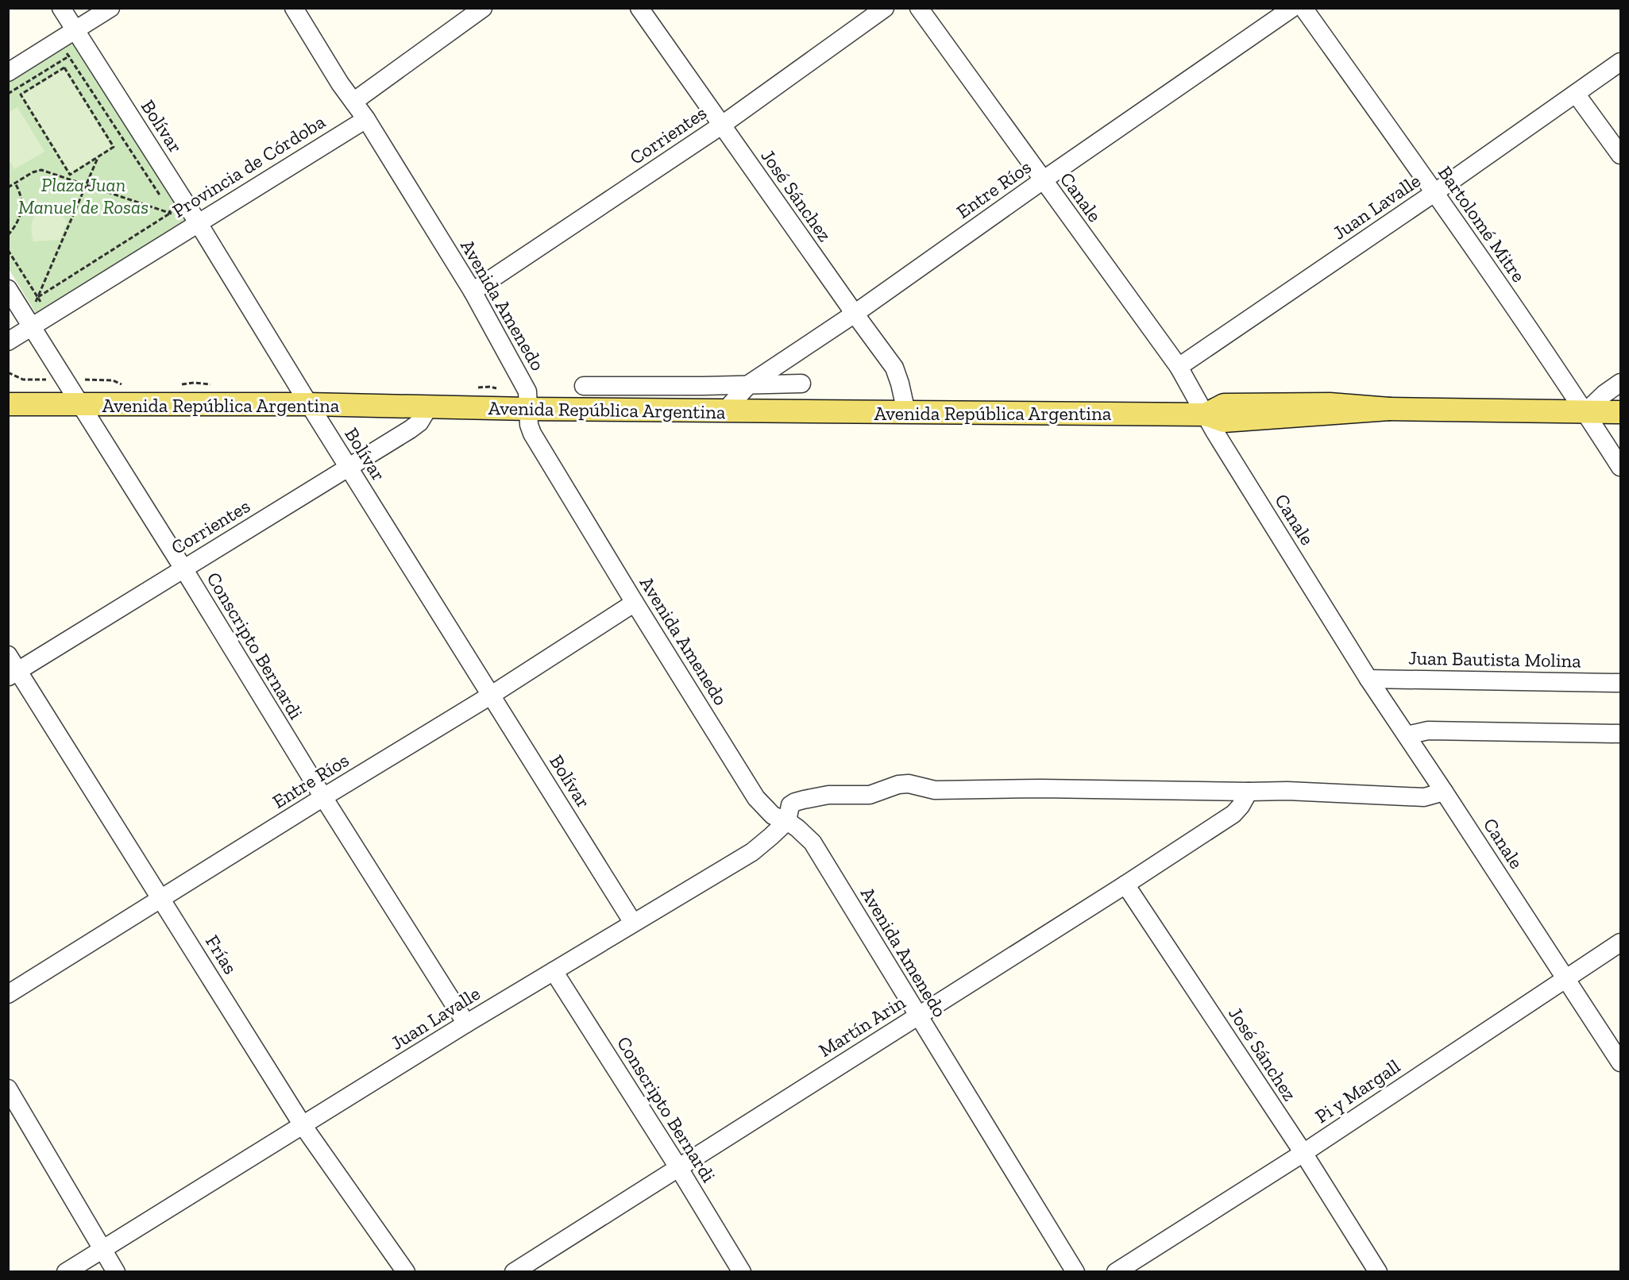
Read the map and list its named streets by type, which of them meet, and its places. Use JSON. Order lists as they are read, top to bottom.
{
  "streets": {
    "main road": ["Avenida República Argentina"],
    "street": [
      "Bolívar",
      "Corrientes",
      "Provincia de Córdoba",
      "Entre Ríos",
      "José Sánchez",
      "Canale",
      "Juan Lavalle",
      "Bartolomé Mitre",
      "Avenida Amenedo",
      "Conscripto Bernardi",
      "Juan Bautista Molina",
      "Frías",
      "Martín Arin",
      "Pi y Margall"
    ]
  },
  "crossings": [
    ["Bolívar", "Corrientes"],
    ["Bolívar", "Provincia de Córdoba"],
    ["Bolívar", "Entre Ríos"],
    ["Bolívar", "Juan Lavalle"],
    ["Bolívar", "Avenida República Argentina"],
    ["Corrientes", "José Sánchez"],
    ["Corrientes", "Avenida Amenedo"],
    ["Corrientes", "Avenida República Argentina"],
    ["Corrientes", "Conscripto Bernardi"],
    ["Corrientes", "Frías"],
    ["Provincia de Córdoba", "Avenida Amenedo"],
    ["Provincia de Córdoba", "Conscripto Bernardi"],
    ["Entre Ríos", "José Sánchez"],
    ["Entre Ríos", "Canale"],
    ["Entre Ríos", "Avenida Amenedo"],
    ["Entre Ríos", "Avenida República Argentina"],
    ["Entre Ríos", "Conscripto Bernardi"],
    ["Entre Ríos", "Frías"],
    ["José Sánchez", "Avenida República Argentina"],
    ["José Sánchez", "Martín Arin"],
    ["José Sánchez", "Pi y Margall"],
    ["Canale", "Juan Lavalle"],
    ["Canale", "Avenida República Argentina"],
    ["Canale", "Juan Bautista Molina"],
    ["Canale", "Pi y Margall"],
    ["Juan Lavalle", "Bartolomé Mitre"],
    ["Juan Lavalle", "Avenida Amenedo"],
    ["Juan Lavalle", "Conscripto Bernardi"],
    ["Juan Lavalle", "Frías"],
    ["Juan Lavalle", "Martín Arin"],
    ["Bartolomé Mitre", "Avenida República Argentina"],
    ["Avenida Amenedo", "Avenida República Argentina"],
    ["Avenida Amenedo", "Martín Arin"],
    ["Avenida República Argentina", "Conscripto Bernardi"],
    ["Conscripto Bernardi", "Martín Arin"]
  ],
  "parks": ["Plaza Juan Manuel de Rosas"]
}
